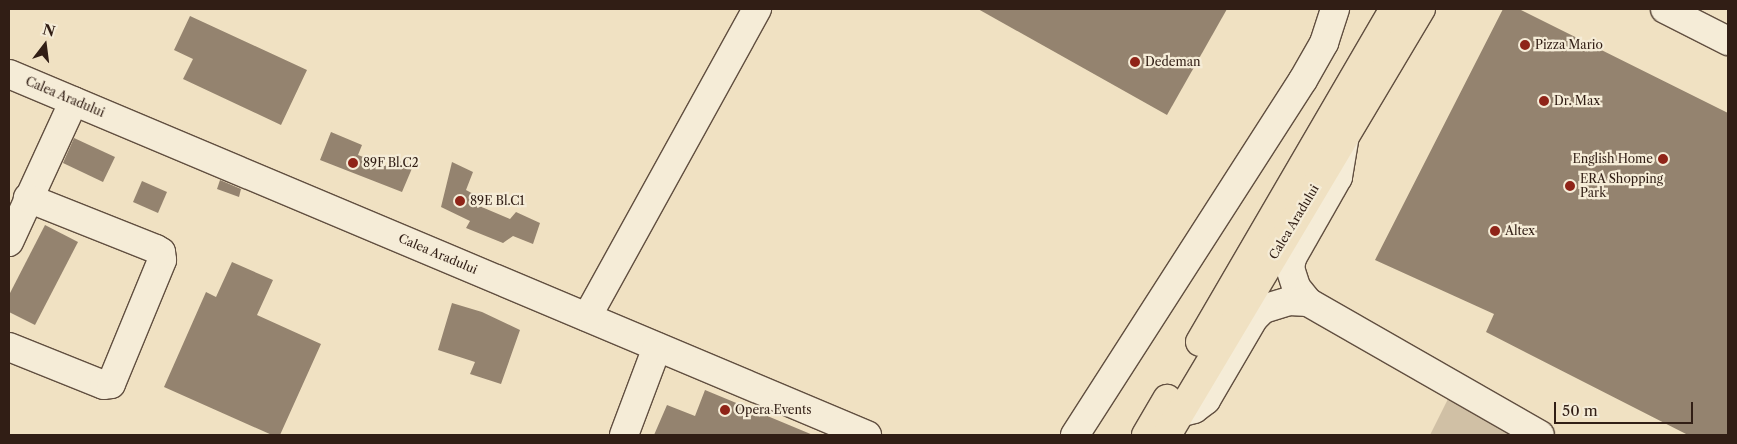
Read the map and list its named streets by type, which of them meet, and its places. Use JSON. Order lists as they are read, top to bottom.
{
  "streets": {
    "highway": ["Calea Aradului"]
  },
  "places": [
    "Pizza Mario",
    "Dedeman",
    "Dr. Max",
    "English Home",
    "89F Bl.C2",
    "ERA Shopping Park",
    "89E Bl.C1",
    "Altex",
    "Opera Events"
  ],
  "scale_bar": "50 m",
  "north": "top"
}
